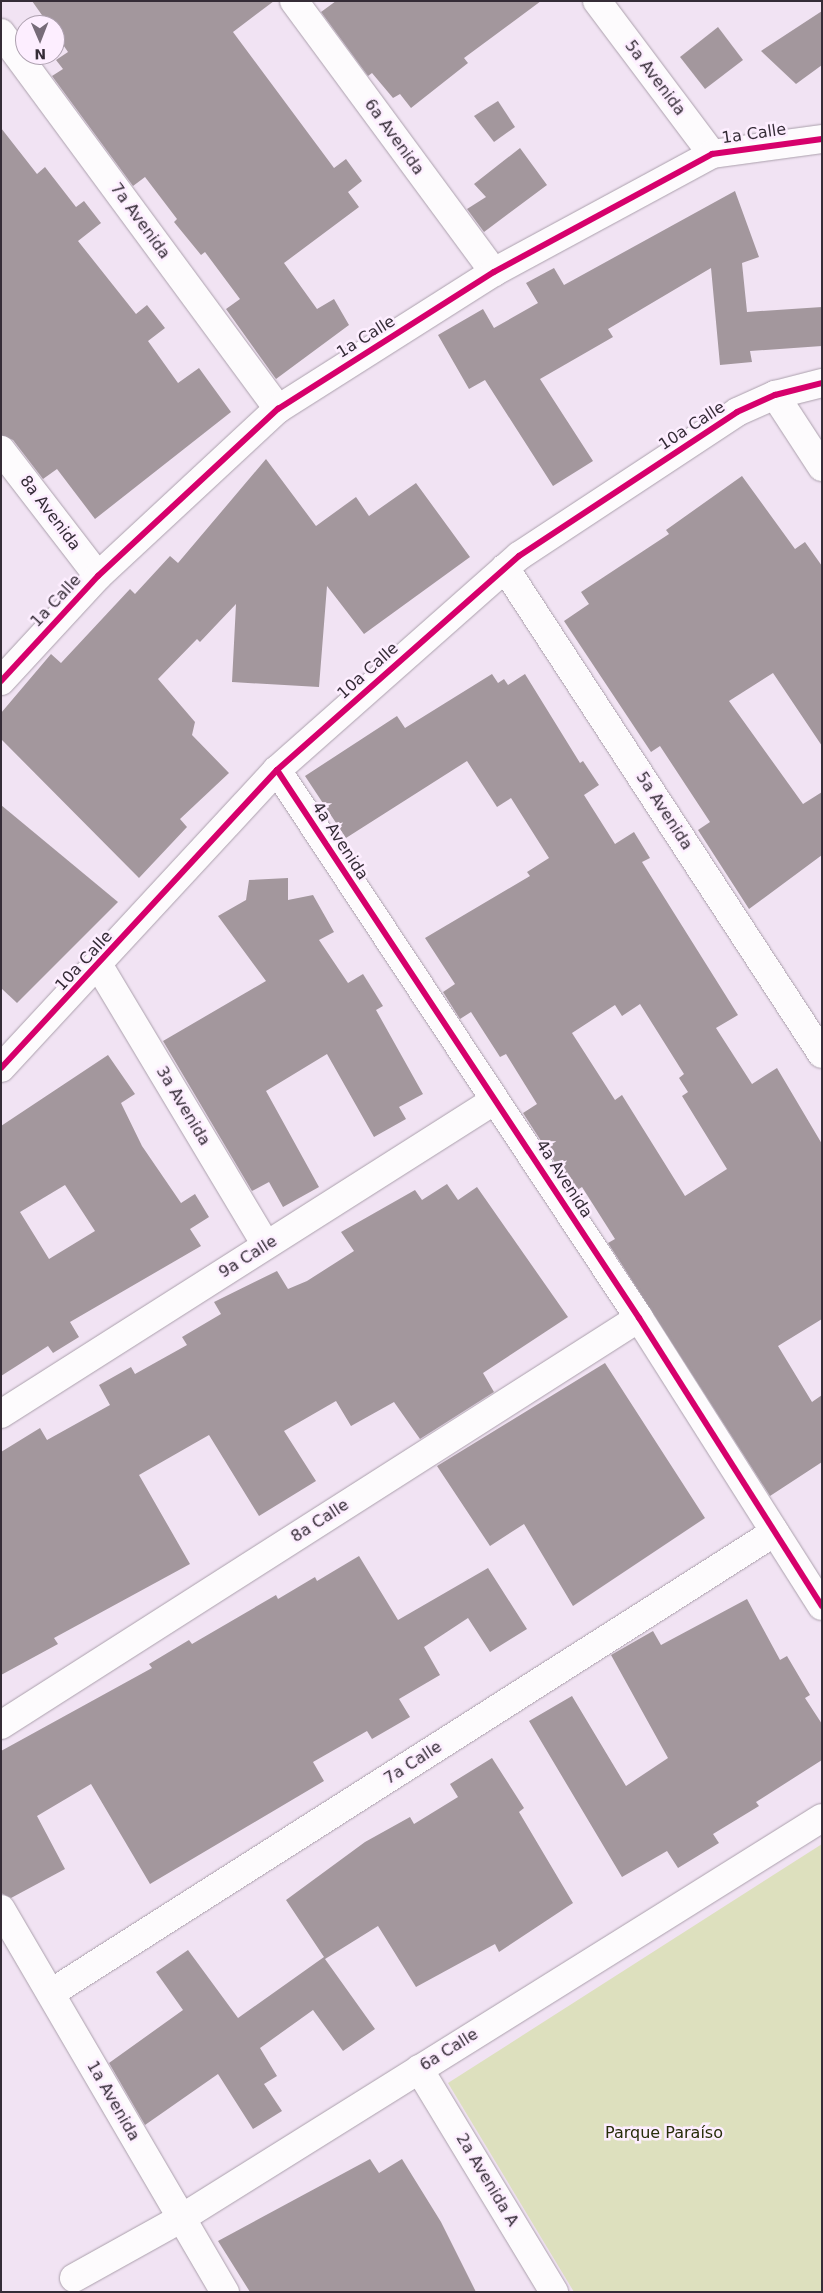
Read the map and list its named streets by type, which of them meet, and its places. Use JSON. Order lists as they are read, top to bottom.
{
  "streets": {
    "street": [
      "5a Avenida",
      "1a Calle",
      "6a Avenida",
      "7a Avenida",
      "10a Calle",
      "8a Avenida",
      "4a Avenida",
      "3a Avenida",
      "9a Calle",
      "8a Calle",
      "7a Calle",
      "6a Calle",
      "1a Avenida",
      "2a Avenida A"
    ]
  },
  "crossings": [
    ["5a Avenida", "1a Calle"],
    ["5a Avenida", "10a Calle"],
    ["1a Calle", "6a Avenida"],
    ["1a Calle", "7a Avenida"],
    ["1a Calle", "8a Avenida"],
    ["10a Calle", "4a Avenida"],
    ["10a Calle", "3a Avenida"],
    ["4a Avenida", "9a Calle"],
    ["4a Avenida", "8a Calle"],
    ["4a Avenida", "7a Calle"],
    ["3a Avenida", "9a Calle"],
    ["7a Calle", "1a Avenida"],
    ["6a Calle", "1a Avenida"],
    ["6a Calle", "2a Avenida A"]
  ],
  "parks": ["Parque Paraíso"],
  "north": "bottom"
}
